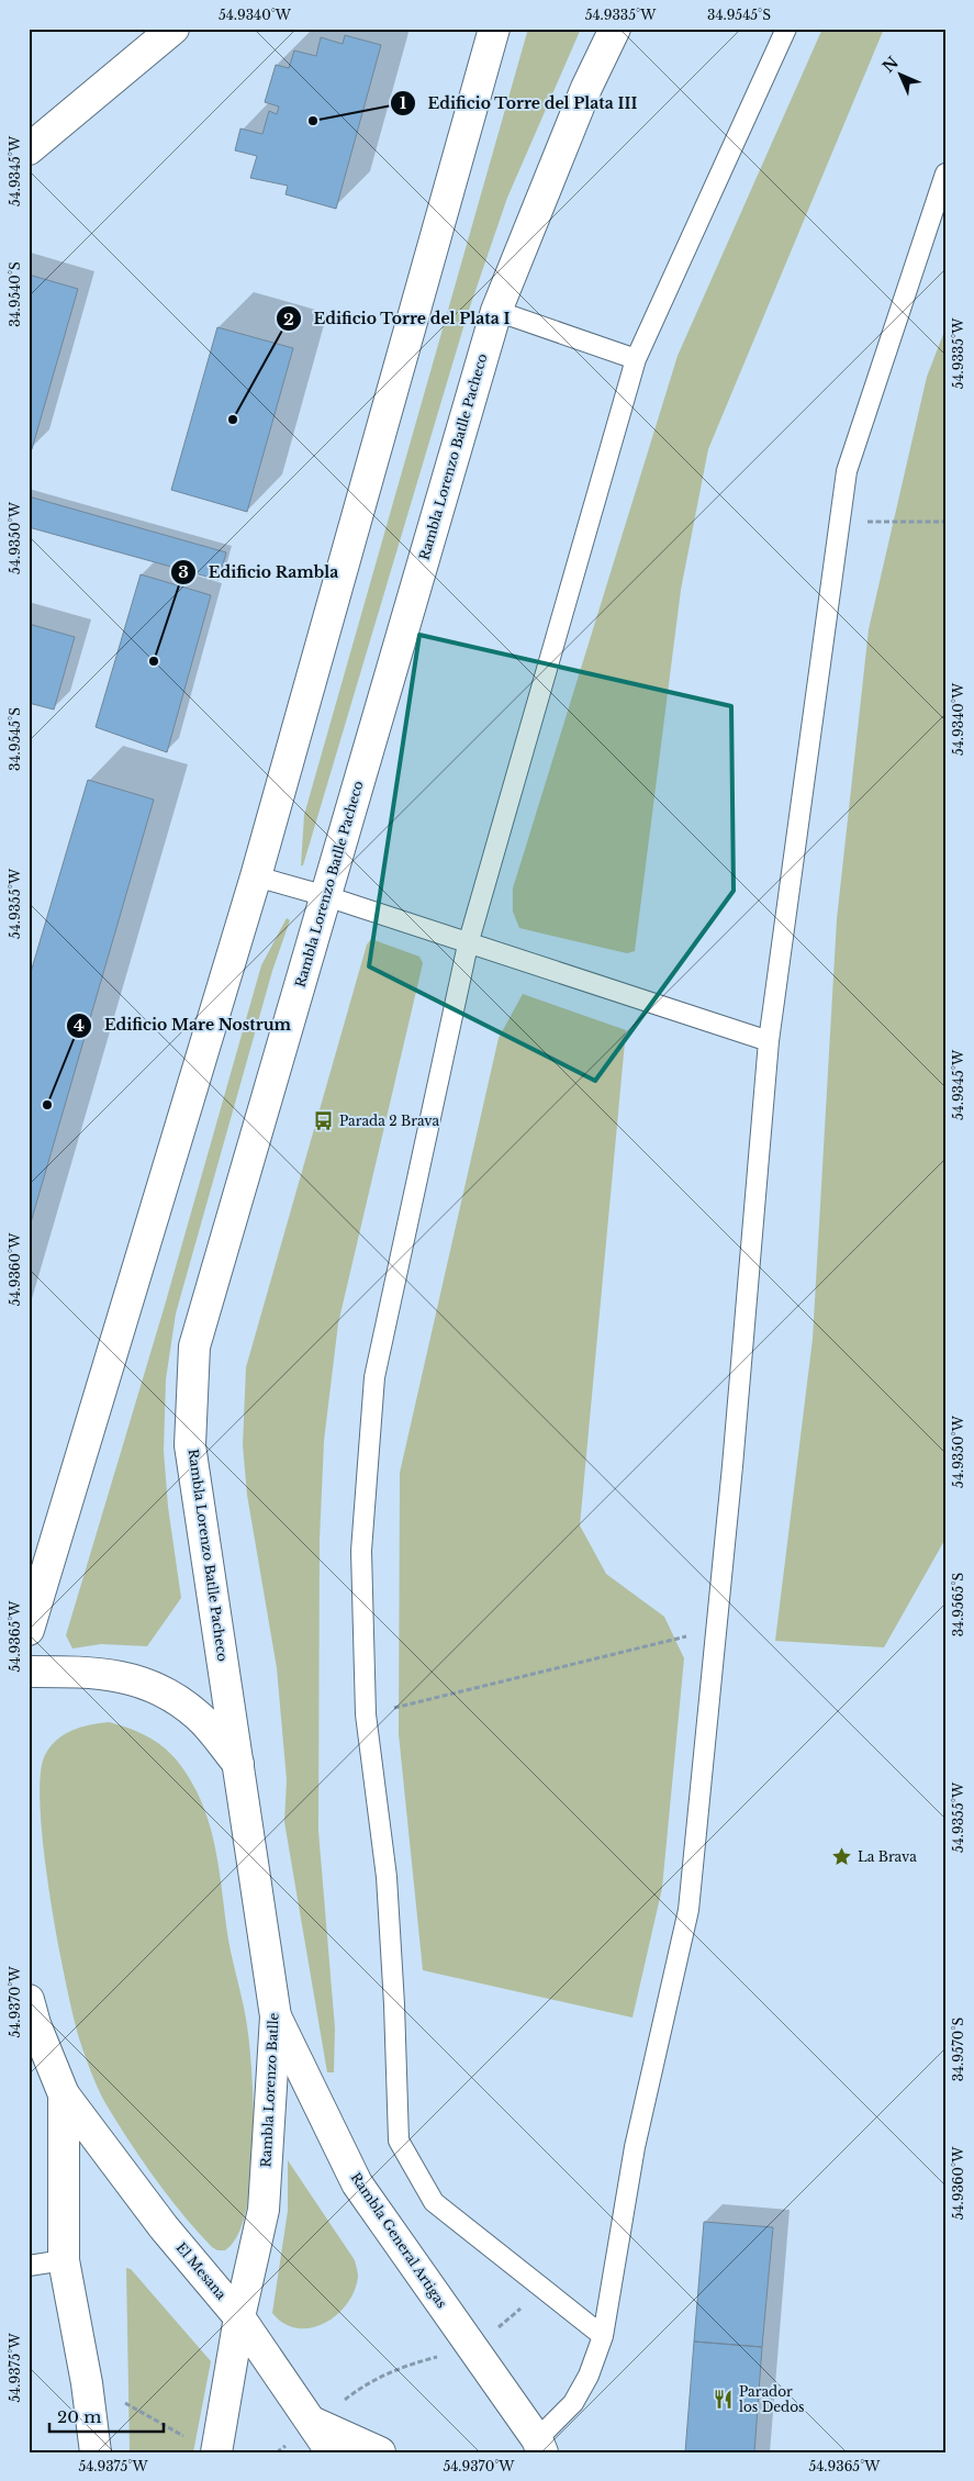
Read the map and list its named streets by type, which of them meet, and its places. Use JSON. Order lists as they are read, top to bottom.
{
  "streets": {
    "main road": [
      "Rambla Lorenzo Batlle Pacheco",
      "Rambla Lorenzo Batlle",
      "Rambla General Artigas",
      "El Mesana"
    ]
  },
  "crossings": [
    ["Rambla Lorenzo Batlle Pacheco", "Rambla Lorenzo Batlle"],
    ["Rambla Lorenzo Batlle", "Rambla General Artigas"],
    ["Rambla Lorenzo Batlle", "El Mesana"]
  ],
  "places": {
    "other": [
      "Edificio Torre del Plata III",
      "Edificio Torre del Plata I",
      "Edificio Rambla",
      "Edificio Mare Nostrum"
    ],
    "bus stop": ["Parada 2 Brava"],
    "place": ["La Brava"],
    "restaurant": ["Parador los Dedos"]
  },
  "scale_bar": "20 m",
  "north": "top left",
  "coordinates": [
    "54.9340°W",
    "54.9335°W",
    "34.9545°S",
    "54.9345°W",
    "34.9540°S",
    "54.9350°W",
    "54.9355°W",
    "54.9360°W",
    "34.9565°S",
    "54.9365°W",
    "54.9370°W",
    "34.9570°S",
    "54.9375°W"
  ]
}
